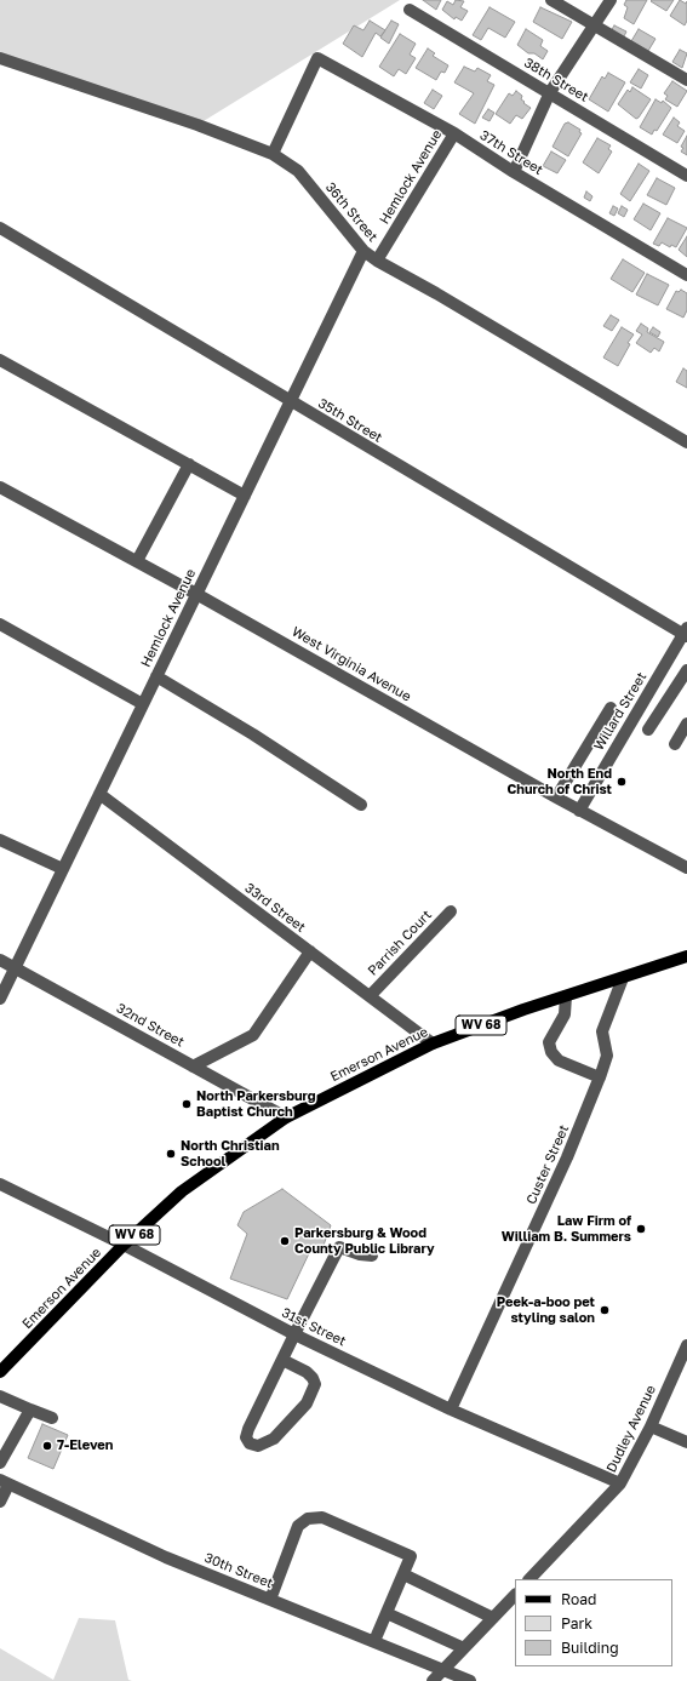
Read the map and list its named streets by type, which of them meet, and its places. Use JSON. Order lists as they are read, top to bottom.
{
  "streets": {
    "main road": ["WV 68", "Emerson Avenue"],
    "street": [
      "38th Street",
      "37th Street",
      "Hemlock Avenue",
      "36th Street",
      "35th Street",
      "West Virginia Avenue",
      "Willard Street",
      "33rd Street",
      "Parrish Court",
      "32nd Street",
      "Custer Street",
      "31st Street",
      "Dudley Avenue",
      "30th Street"
    ]
  },
  "crossings": [
    ["37th Street", "Hemlock Avenue"],
    ["37th Street", "36th Street"],
    ["Hemlock Avenue", "36th Street"],
    ["Hemlock Avenue", "35th Street"],
    ["Hemlock Avenue", "West Virginia Avenue"],
    ["Hemlock Avenue", "33rd Street"],
    ["Hemlock Avenue", "32nd Street"],
    ["35th Street", "Willard Street"],
    ["West Virginia Avenue", "Willard Street"],
    ["33rd Street", "Parrish Court"],
    ["33rd Street", "Emerson Avenue"],
    ["32nd Street", "Emerson Avenue"],
    ["Emerson Avenue", "Custer Street"],
    ["Emerson Avenue", "31st Street"],
    ["Custer Street", "31st Street"],
    ["31st Street", "Dudley Avenue"]
  ],
  "places": [
    "North End Church of Christ",
    "North Parkersburg Baptist Church",
    "North Christian School",
    "Law Firm of William B. Summers",
    "Parkersburg & Wood County Public Library",
    "Peek-a-boo pet styling salon",
    "7-Eleven"
  ],
  "legend": ["Road", "Park", "Building"]
}
